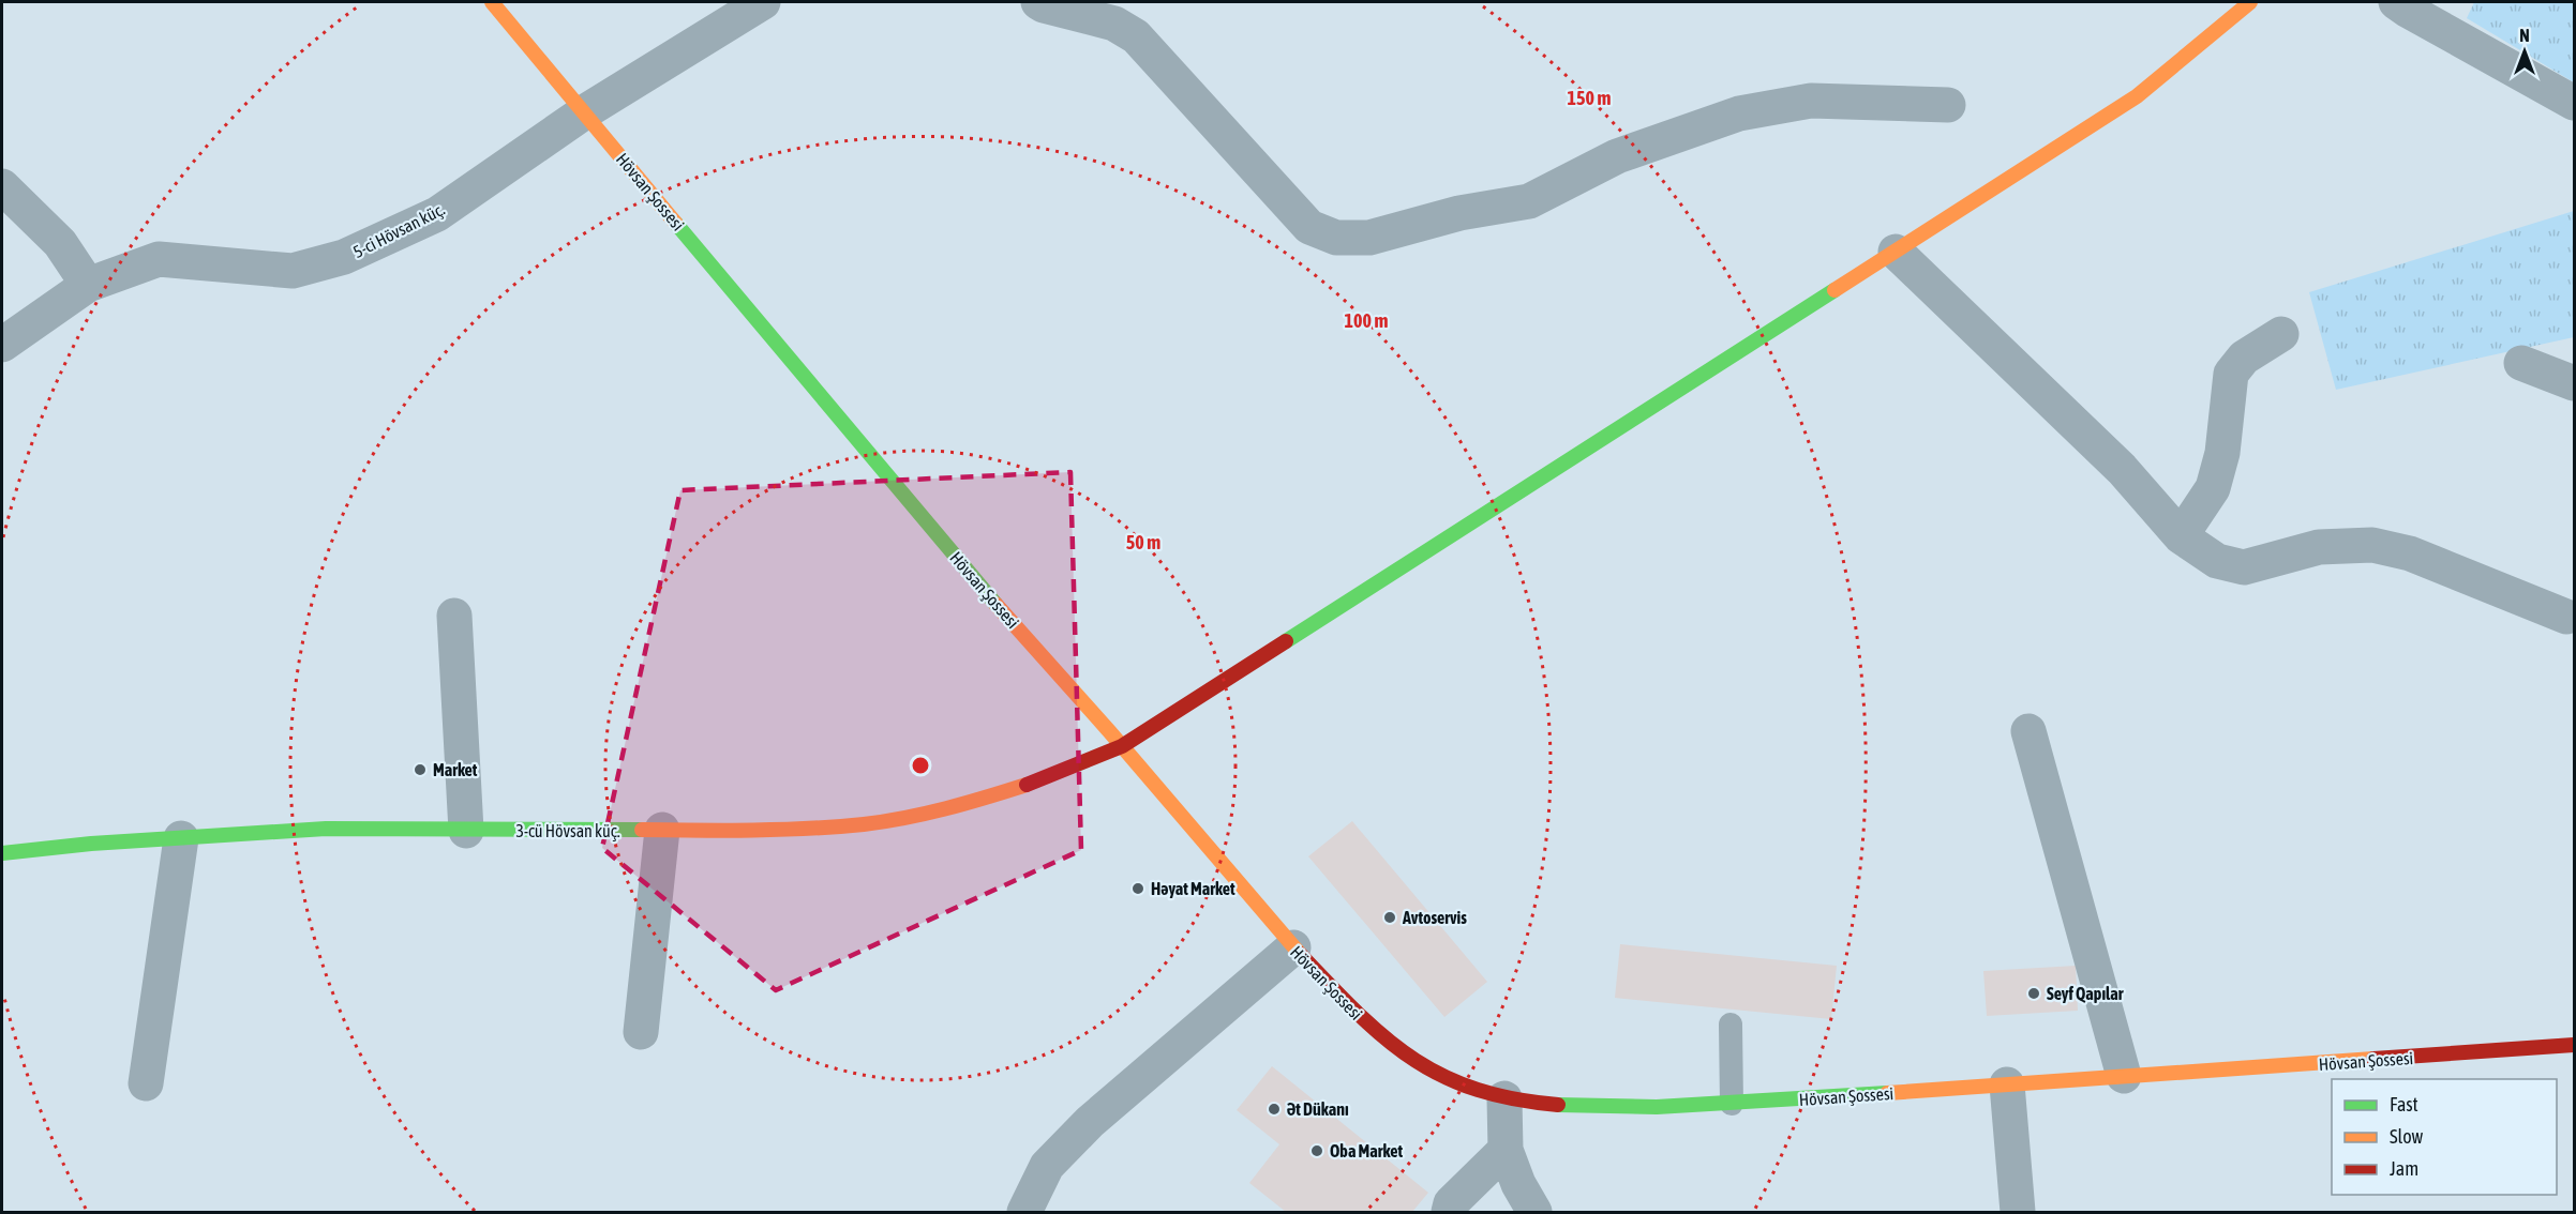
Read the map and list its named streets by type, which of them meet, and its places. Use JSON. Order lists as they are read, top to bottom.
{
  "streets": {
    "main road": ["Hövsan Şossesi", "3-cü Hövsan küç."],
    "street": ["5-ci Hövsan küç."]
  },
  "crossings": [
    ["Hövsan Şossesi", "5-ci Hövsan küç."],
    ["Hövsan Şossesi", "3-cü Hövsan küç."]
  ],
  "places": [
    "Market",
    "Həyat Market",
    "Avtoservis",
    "Seyf Qapılar",
    "Ət Dükanı",
    "Oba Market"
  ],
  "legend": ["Fast", "Slow", "Jam"],
  "north": "top",
  "rings": ["150 m", "100 m", "50 m"]
}
